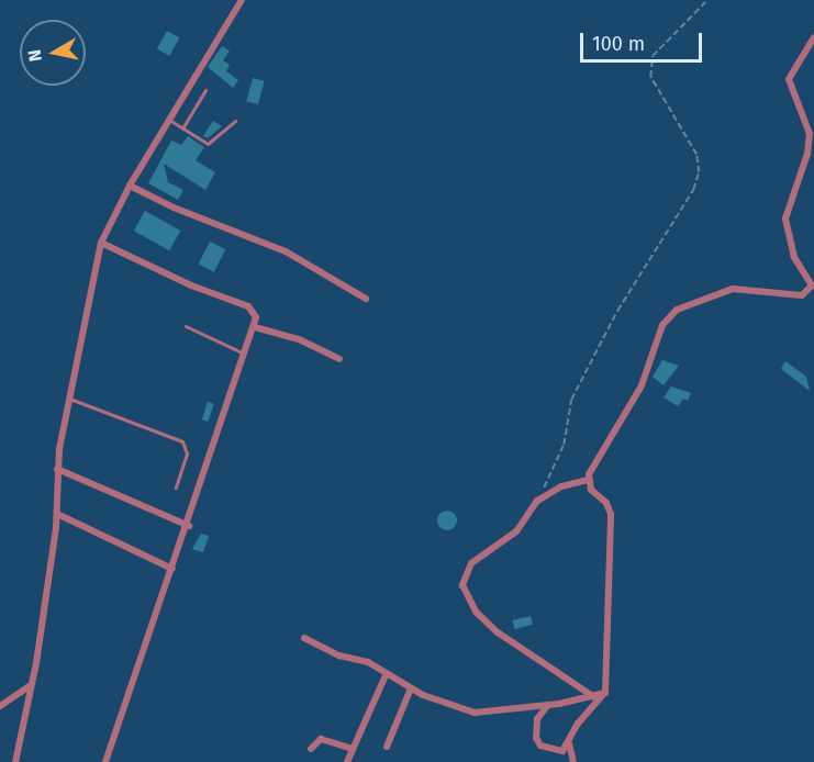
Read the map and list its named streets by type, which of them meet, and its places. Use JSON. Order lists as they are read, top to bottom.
{
  "scale_bar": "100 m",
  "north": "left"
}
